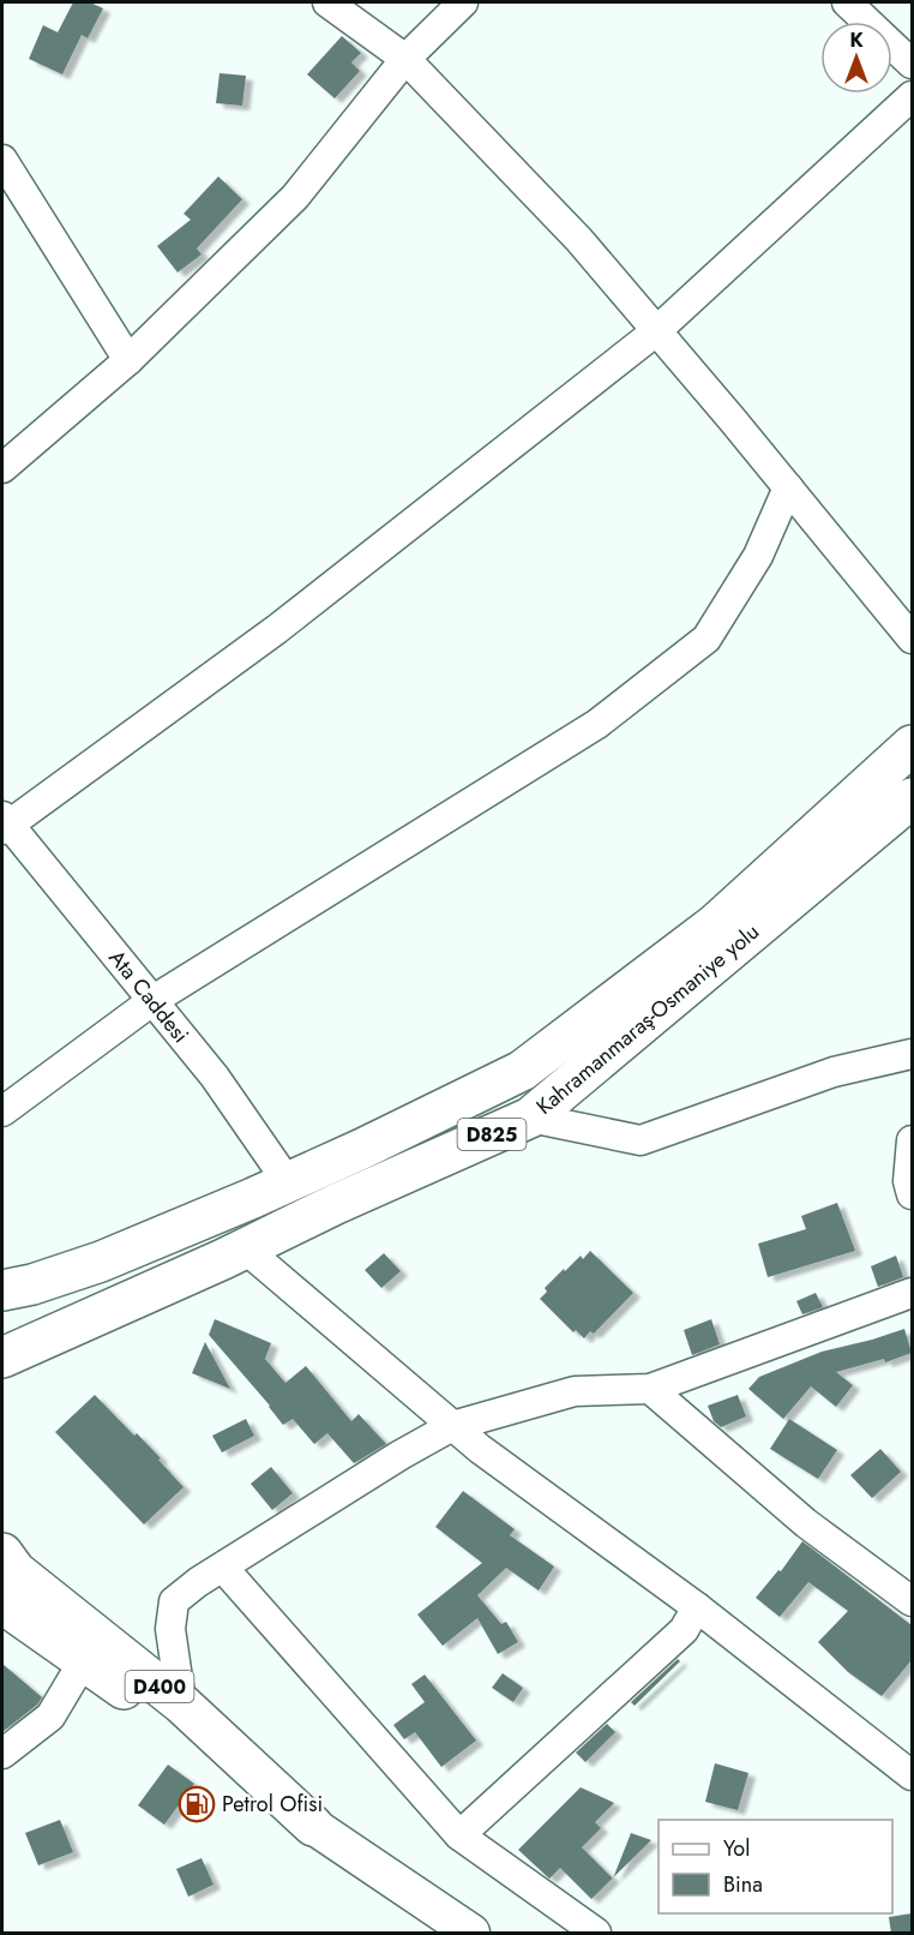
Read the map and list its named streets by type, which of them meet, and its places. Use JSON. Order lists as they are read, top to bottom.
{
  "streets": {
    "highway": ["Kahramanmaraş-Osmaniye yolu", "D825", "D400"],
    "street": ["Ata Caddesi"]
  },
  "crossings": [
    ["Ata Caddesi", "Kahramanmaraş-Osmaniye yolu"]
  ],
  "places": {
    "fuel station": ["Petrol Ofisi"]
  },
  "legend": ["Yol", "Bina"],
  "north": "top"
}
